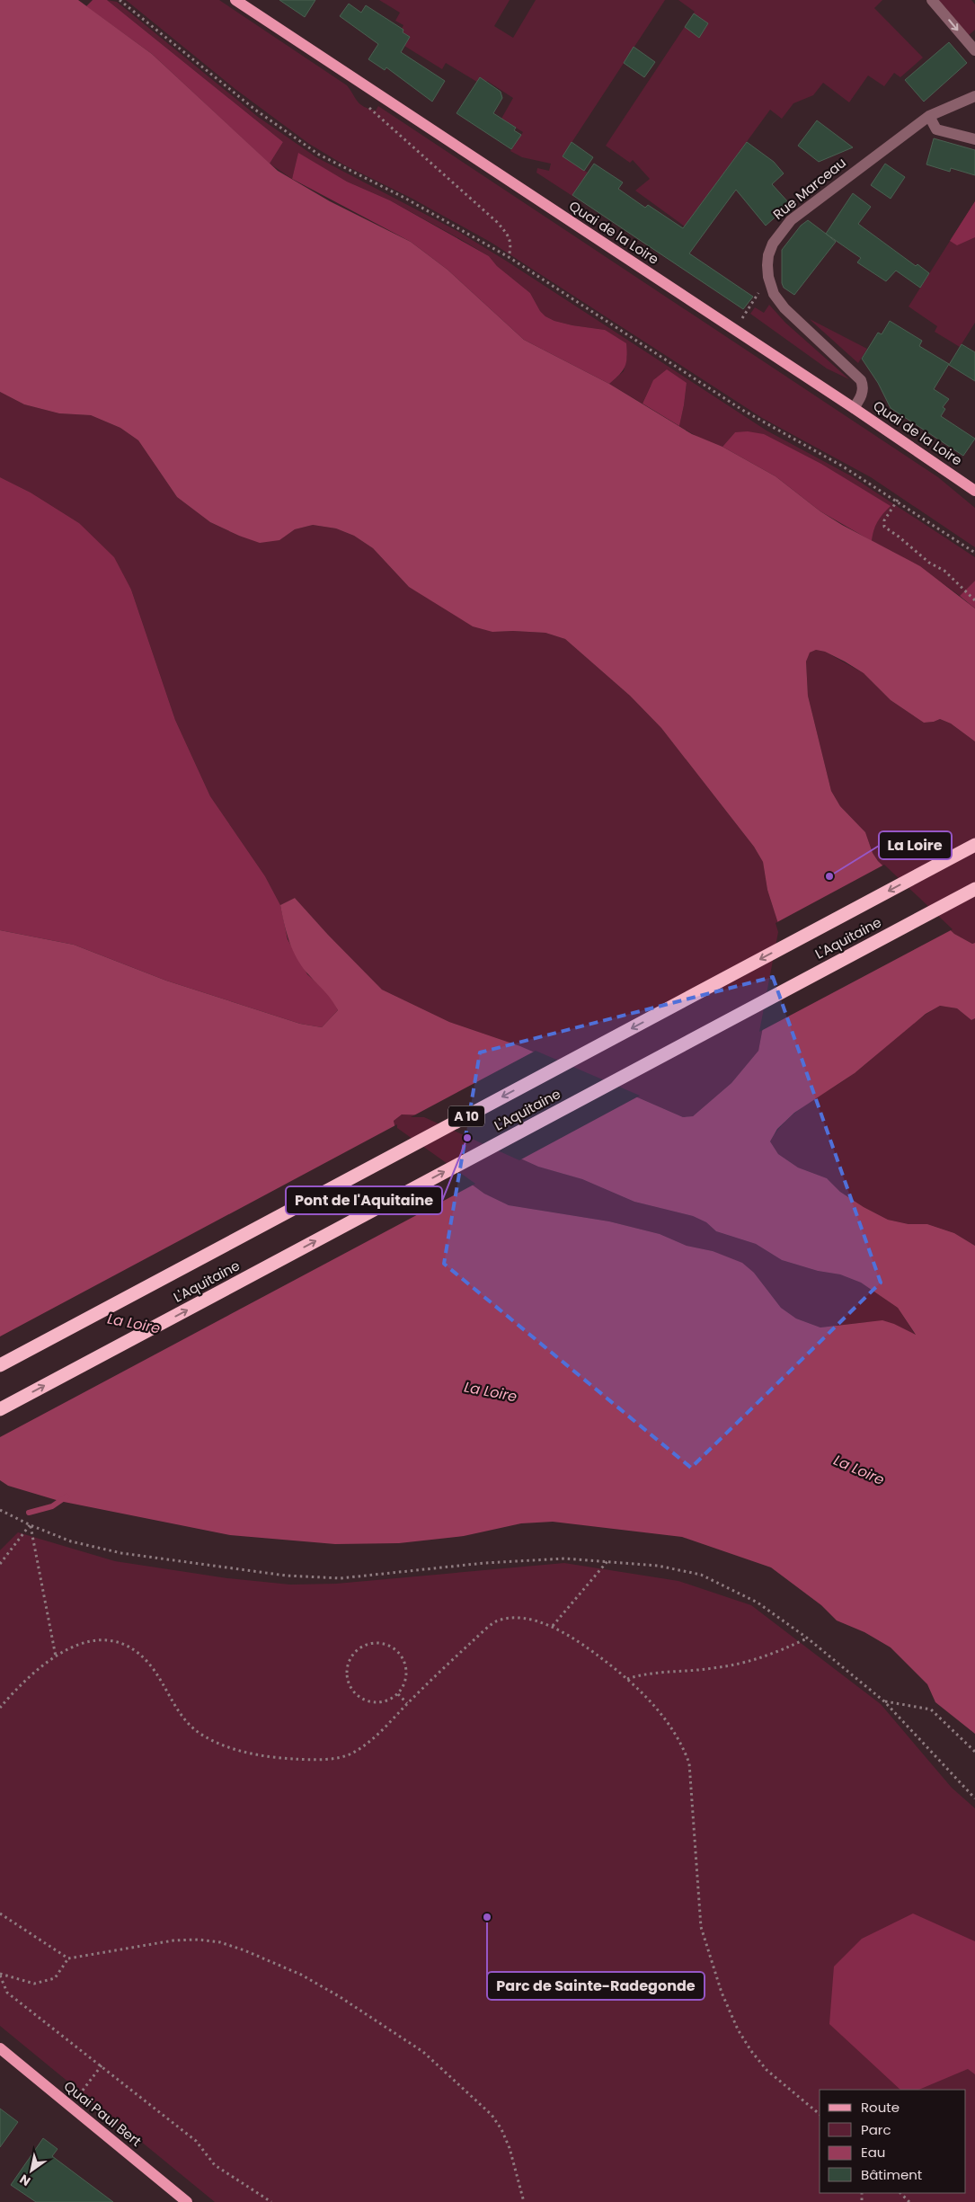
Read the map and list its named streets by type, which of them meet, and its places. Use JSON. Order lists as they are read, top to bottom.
{
  "streets": {
    "highway": ["L'Aquitaine", "A 10"],
    "main road": ["Quai de la Loire", "Quai Paul Bert"],
    "street": ["Rue Marceau"]
  },
  "water": ["La Loire"],
  "places": ["La Loire", "Pont de l'Aquitaine", "Parc de Sainte-Radegonde"],
  "legend": [
    "Route",
    "Parc",
    "Eau",
    "Bâtiment"
  ],
  "north": "bottom left"
}
